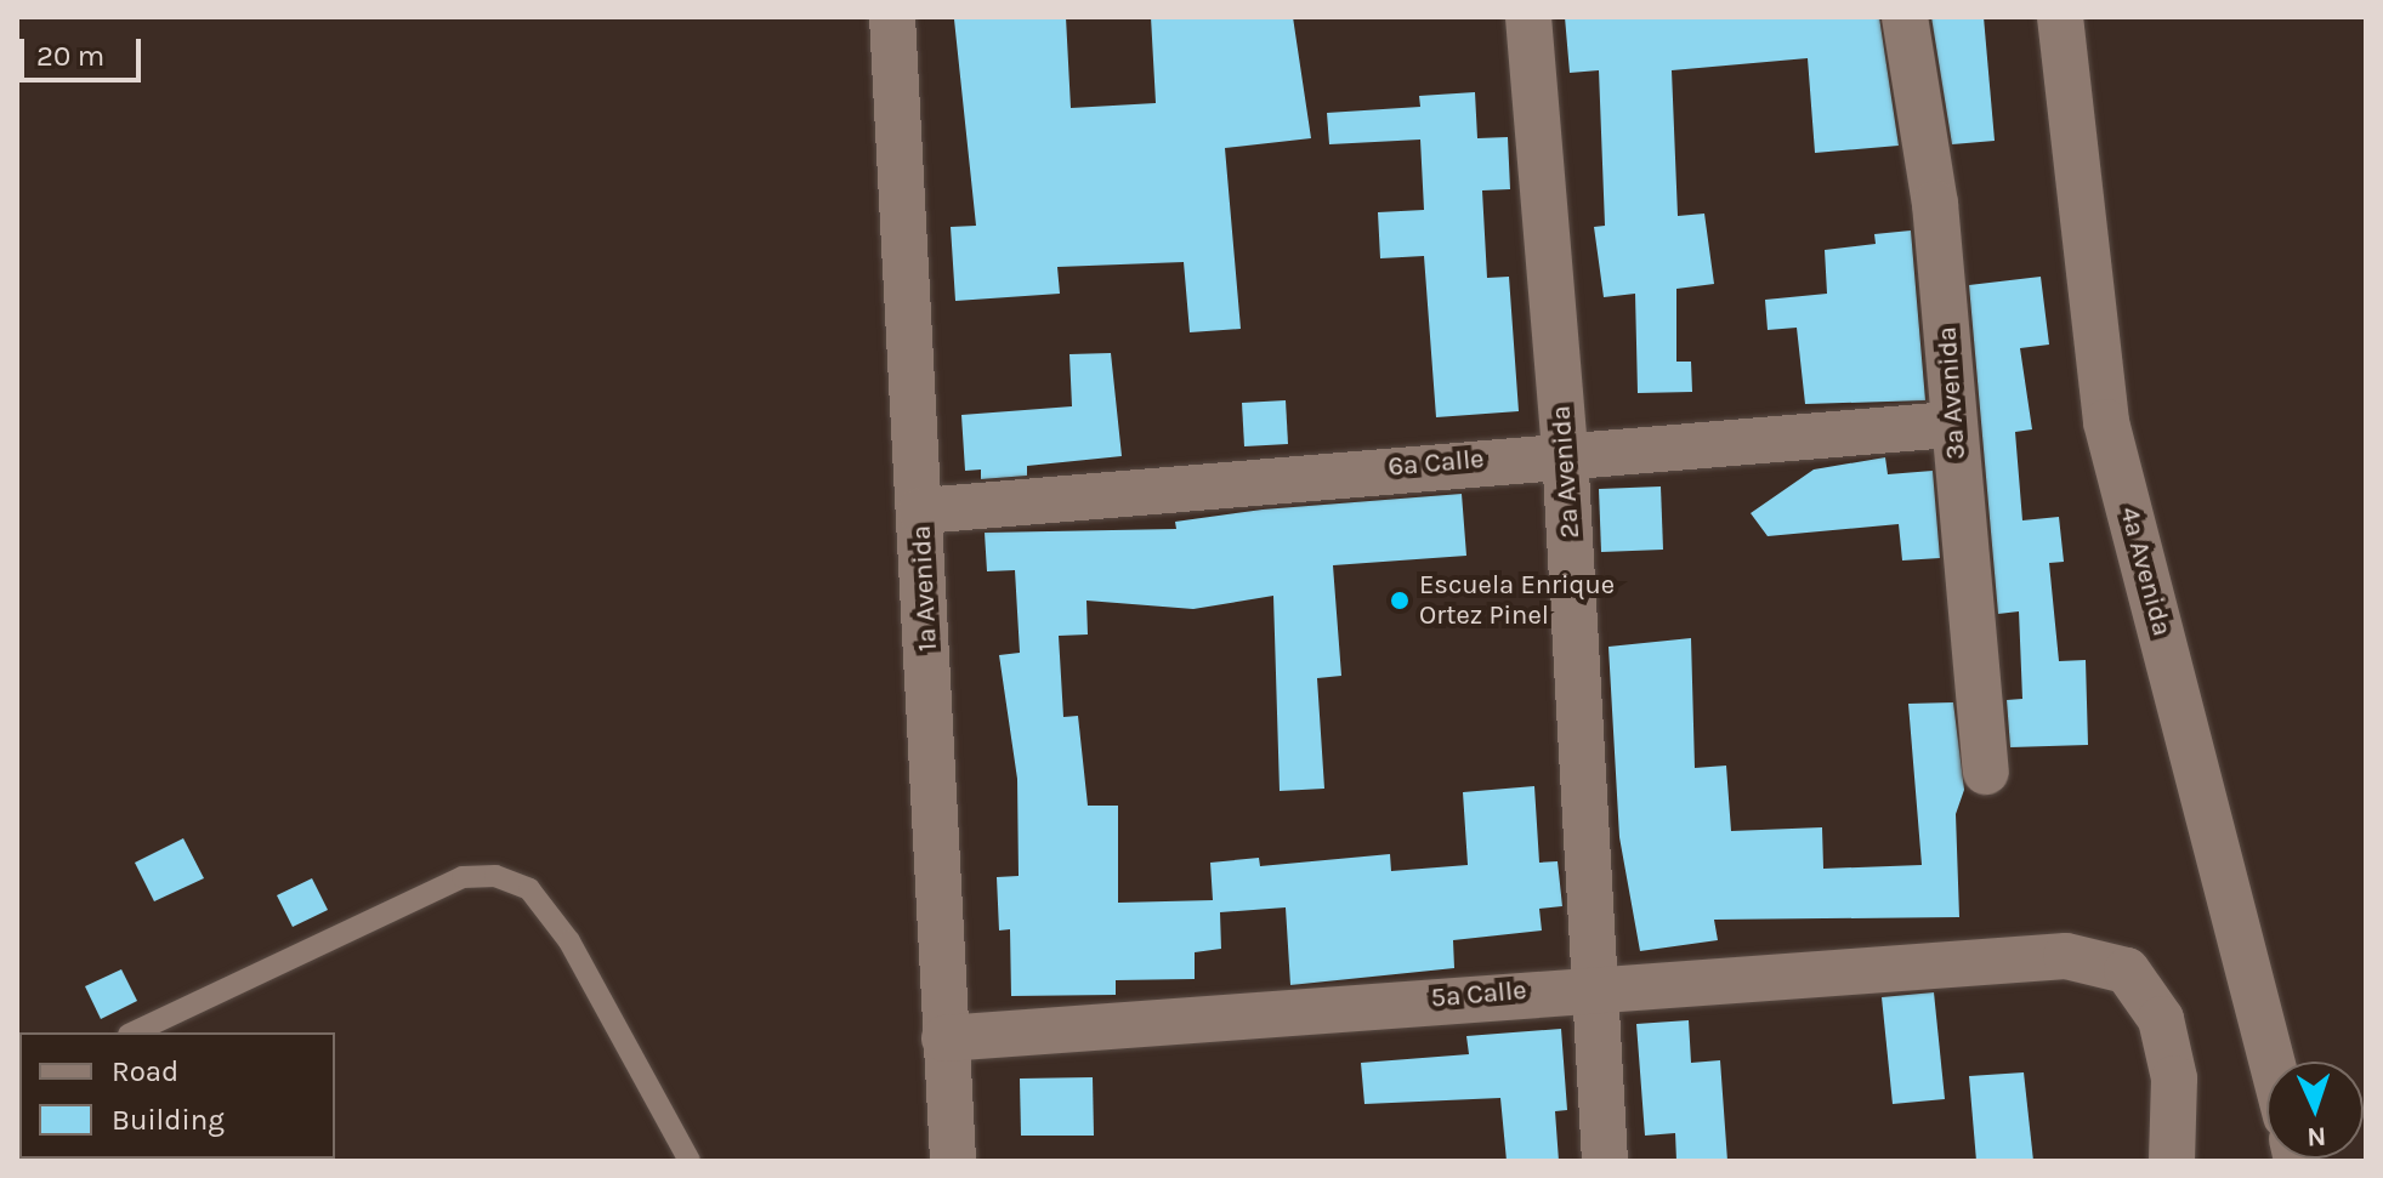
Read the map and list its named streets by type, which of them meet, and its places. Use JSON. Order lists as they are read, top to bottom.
{
  "streets": {
    "street": [
      "3a Avenida",
      "6a Calle",
      "2a Avenida",
      "4a Avenida",
      "1a Avenida",
      "5a Calle"
    ]
  },
  "crossings": [
    ["3a Avenida", "6a Calle"],
    ["6a Calle", "2a Avenida"],
    ["6a Calle", "1a Avenida"],
    ["2a Avenida", "5a Calle"],
    ["1a Avenida", "5a Calle"]
  ],
  "places": ["Escuela Enrique Ortez Pinel"],
  "legend": ["Road", "Building"],
  "scale_bar": "20 m",
  "north": "bottom"
}
